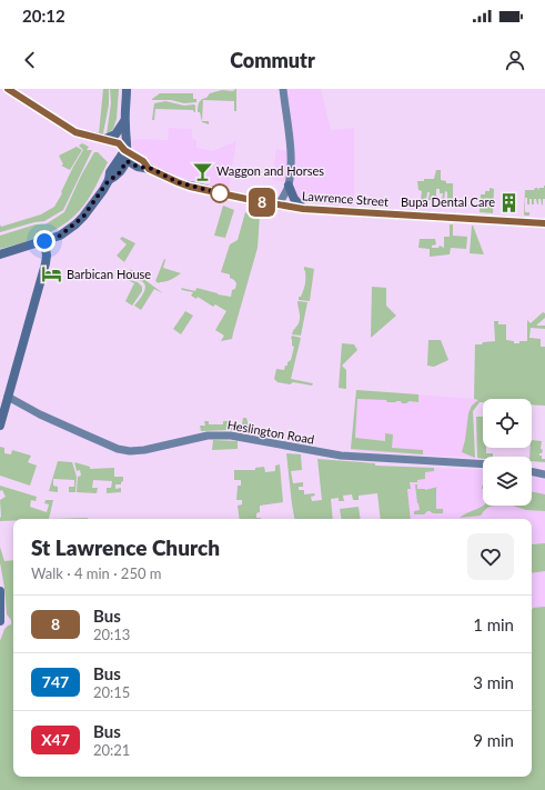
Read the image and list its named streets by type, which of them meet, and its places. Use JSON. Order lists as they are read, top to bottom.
{
  "streets": {
    "main road": ["Lawrence Street"],
    "street": ["Heslington Road"]
  },
  "places": {
    "bar": ["Waggon and Horses"],
    "building": ["Bupa Dental Care"],
    "hotel": ["Barbican House"]
  },
  "lines": ["bus line 8"],
  "page": {
    "status": "20:12",
    "header": "Commutr",
    "on_map": "8",
    "heading": ["St Lawrence Church", "Walk · 4 min · 250 m"],
    "list": [
      {
        "mark": "8",
        "name": "Bus",
        "note": "20:13",
        "value": "1 min"
      },
      {
        "mark": "747",
        "name": "Bus",
        "note": "20:15",
        "value": "3 min"
      },
      {
        "mark": "X47",
        "name": "Bus",
        "note": "20:21",
        "value": "9 min"
      }
    ]
  }
}
